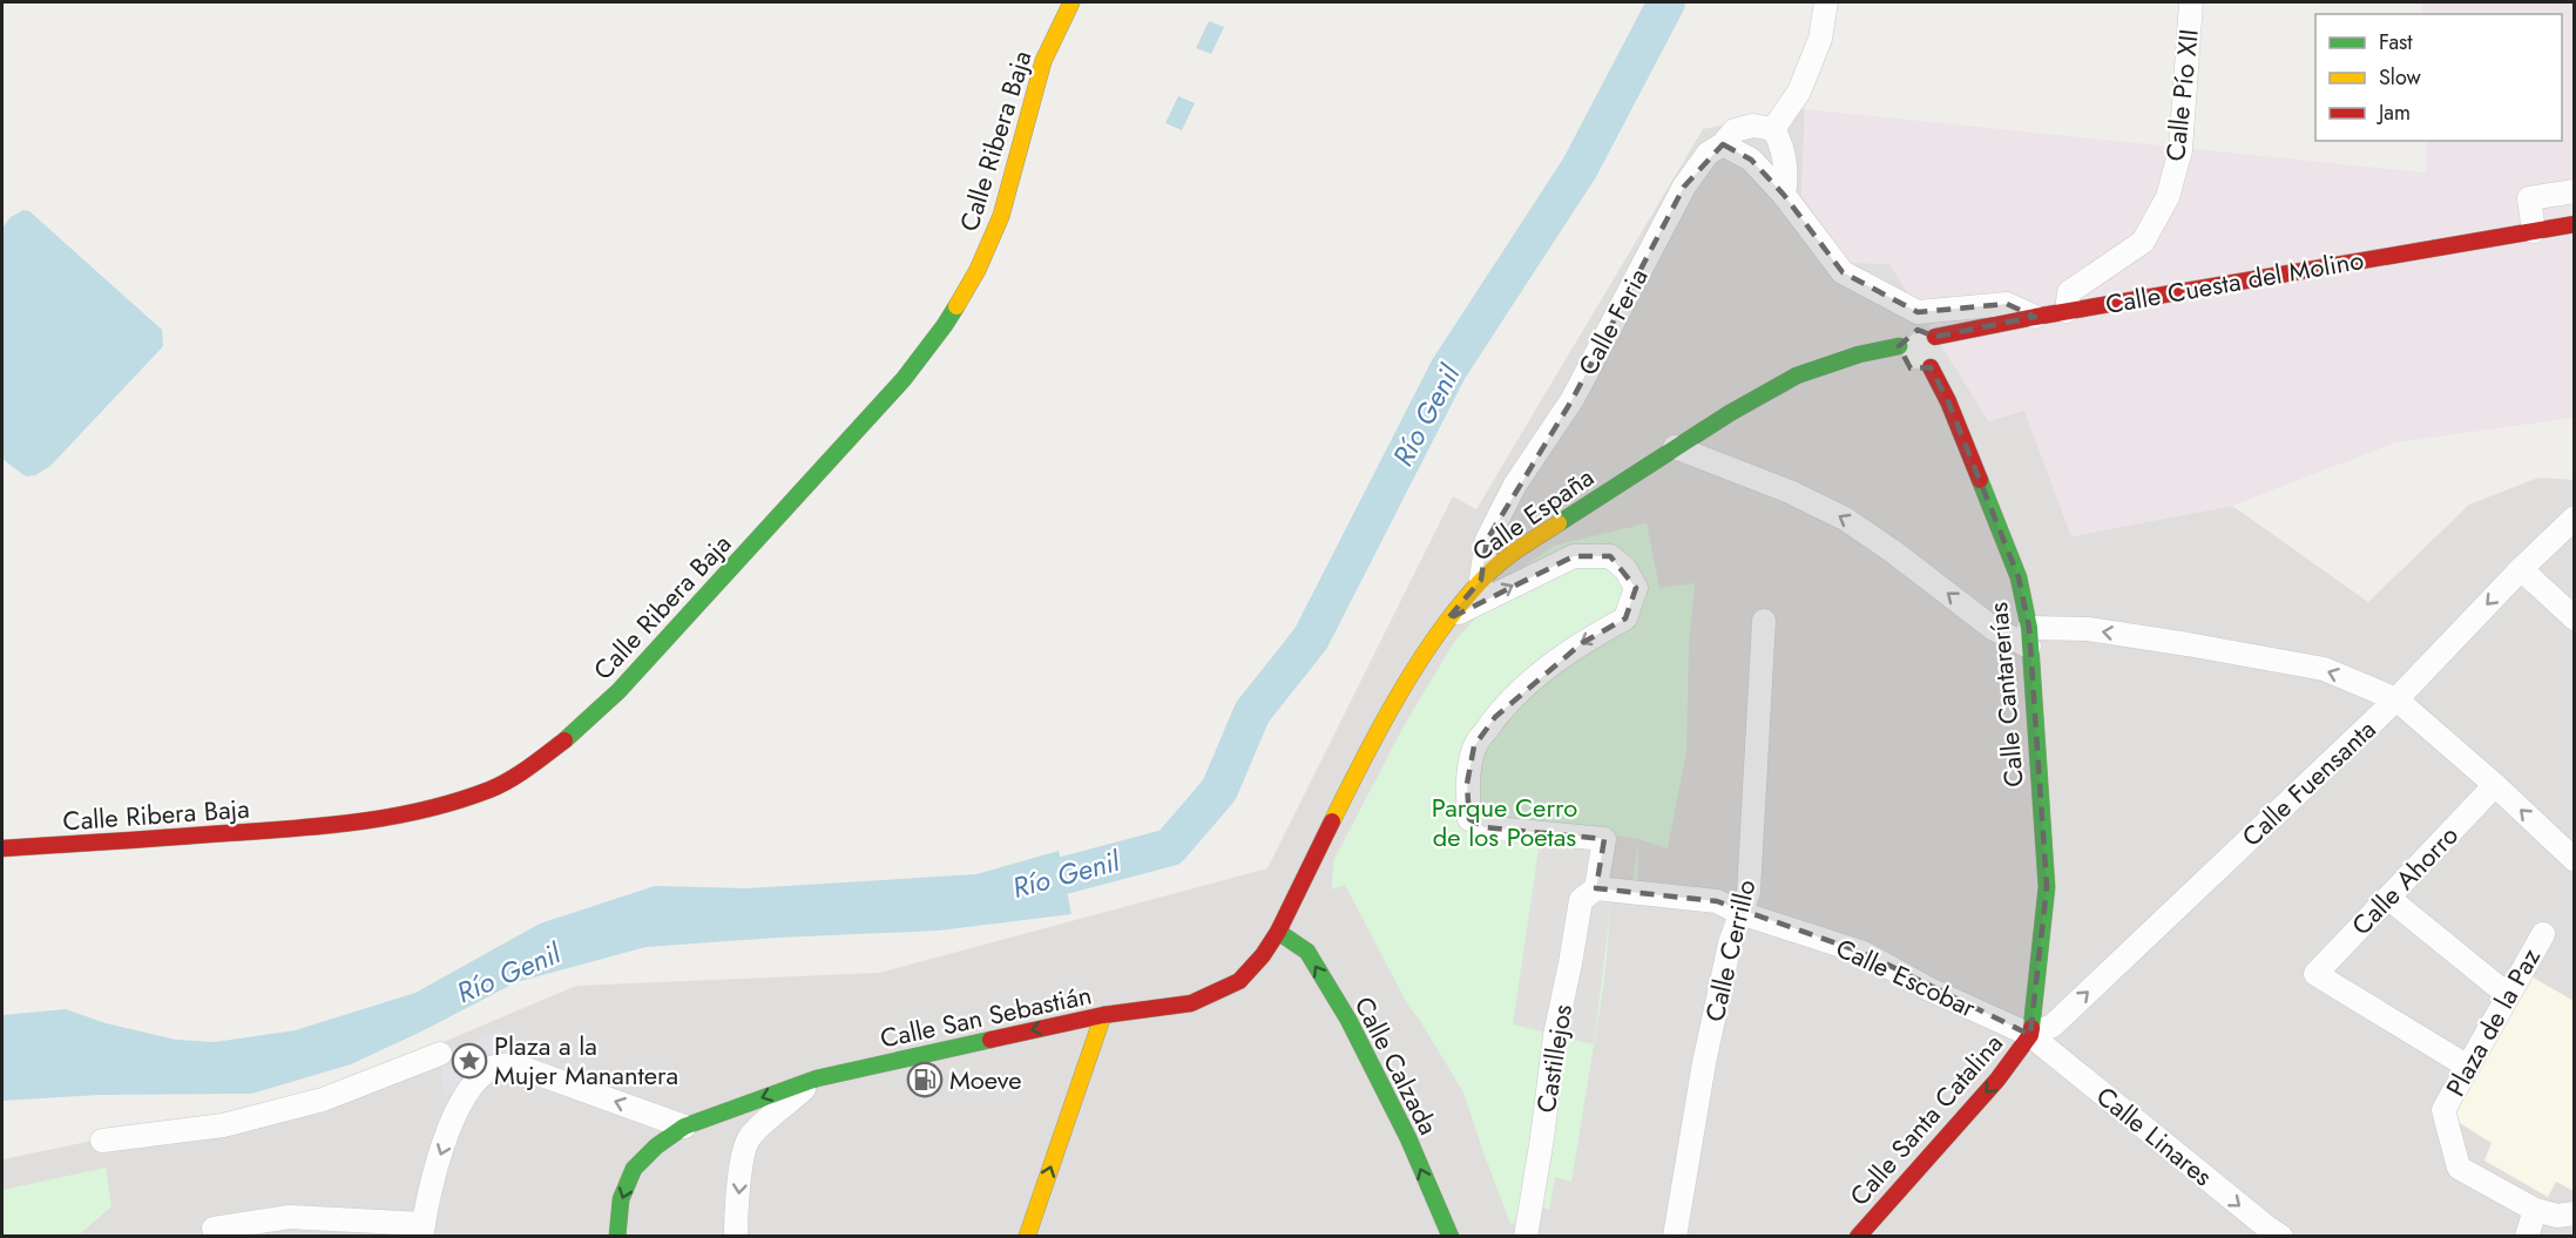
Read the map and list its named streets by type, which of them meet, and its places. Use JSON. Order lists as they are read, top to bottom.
{
  "streets": {
    "street": [
      "Calle Pío XII",
      "Calle Ribera Baja",
      "Calle Cuesta del Molino",
      "Calle Feria",
      "Calle España",
      "Calle Cantarerías",
      "Calle Fuensanta",
      "Calle Ahorro",
      "Calle Cerrillo",
      "Calle Escobar",
      "Calle San Sebastián",
      "Plaza de la Paz",
      "Castillejos",
      "Calle Calzada",
      "Calle Santa Catalina",
      "Calle Linares"
    ]
  },
  "crossings": [
    ["Calle Pío XII", "Calle Cuesta del Molino"],
    ["Calle Cuesta del Molino", "Calle España"],
    ["Calle Cuesta del Molino", "Calle Cantarerías"],
    ["Calle Feria", "Calle España"],
    ["Calle España", "Calle Cantarerías"],
    ["Calle España", "Calle San Sebastián"],
    ["Calle España", "Calle Calzada"],
    ["Calle Cantarerías", "Calle Fuensanta"],
    ["Calle Cantarerías", "Calle Escobar"],
    ["Calle Cantarerías", "Calle Santa Catalina"],
    ["Calle Cantarerías", "Calle Linares"],
    ["Calle Fuensanta", "Calle Escobar"],
    ["Calle Fuensanta", "Calle Santa Catalina"],
    ["Calle Fuensanta", "Calle Linares"],
    ["Calle Ahorro", "Plaza de la Paz"],
    ["Calle Cerrillo", "Calle Escobar"],
    ["Calle Escobar", "Castillejos"],
    ["Calle Escobar", "Calle Santa Catalina"],
    ["Calle Escobar", "Calle Linares"],
    ["Calle San Sebastián", "Calle Calzada"],
    ["Calle Santa Catalina", "Calle Linares"]
  ],
  "one_way": [
    "Calle San Sebastián",
    "Calle Calzada",
    "Calle Santa Catalina",
    "Calle Linares"
  ],
  "water": ["Río Genil"],
  "parks": ["Parque Cerro de los Poetas"],
  "places": {
    "place": ["Plaza a la Mujer Manantera"],
    "fuel station": ["Moeve"]
  },
  "legend": ["Fast", "Slow", "Jam"]
}
